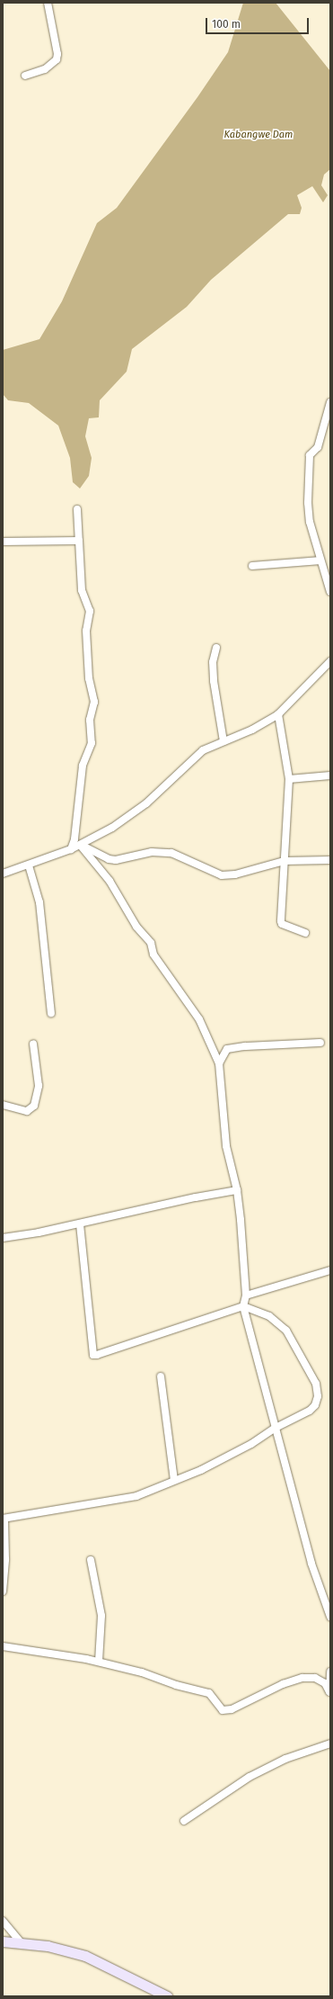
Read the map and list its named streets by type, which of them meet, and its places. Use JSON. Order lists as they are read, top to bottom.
{
  "water": ["Kabangwe Dam"],
  "scale_bar": "100 m"
}
